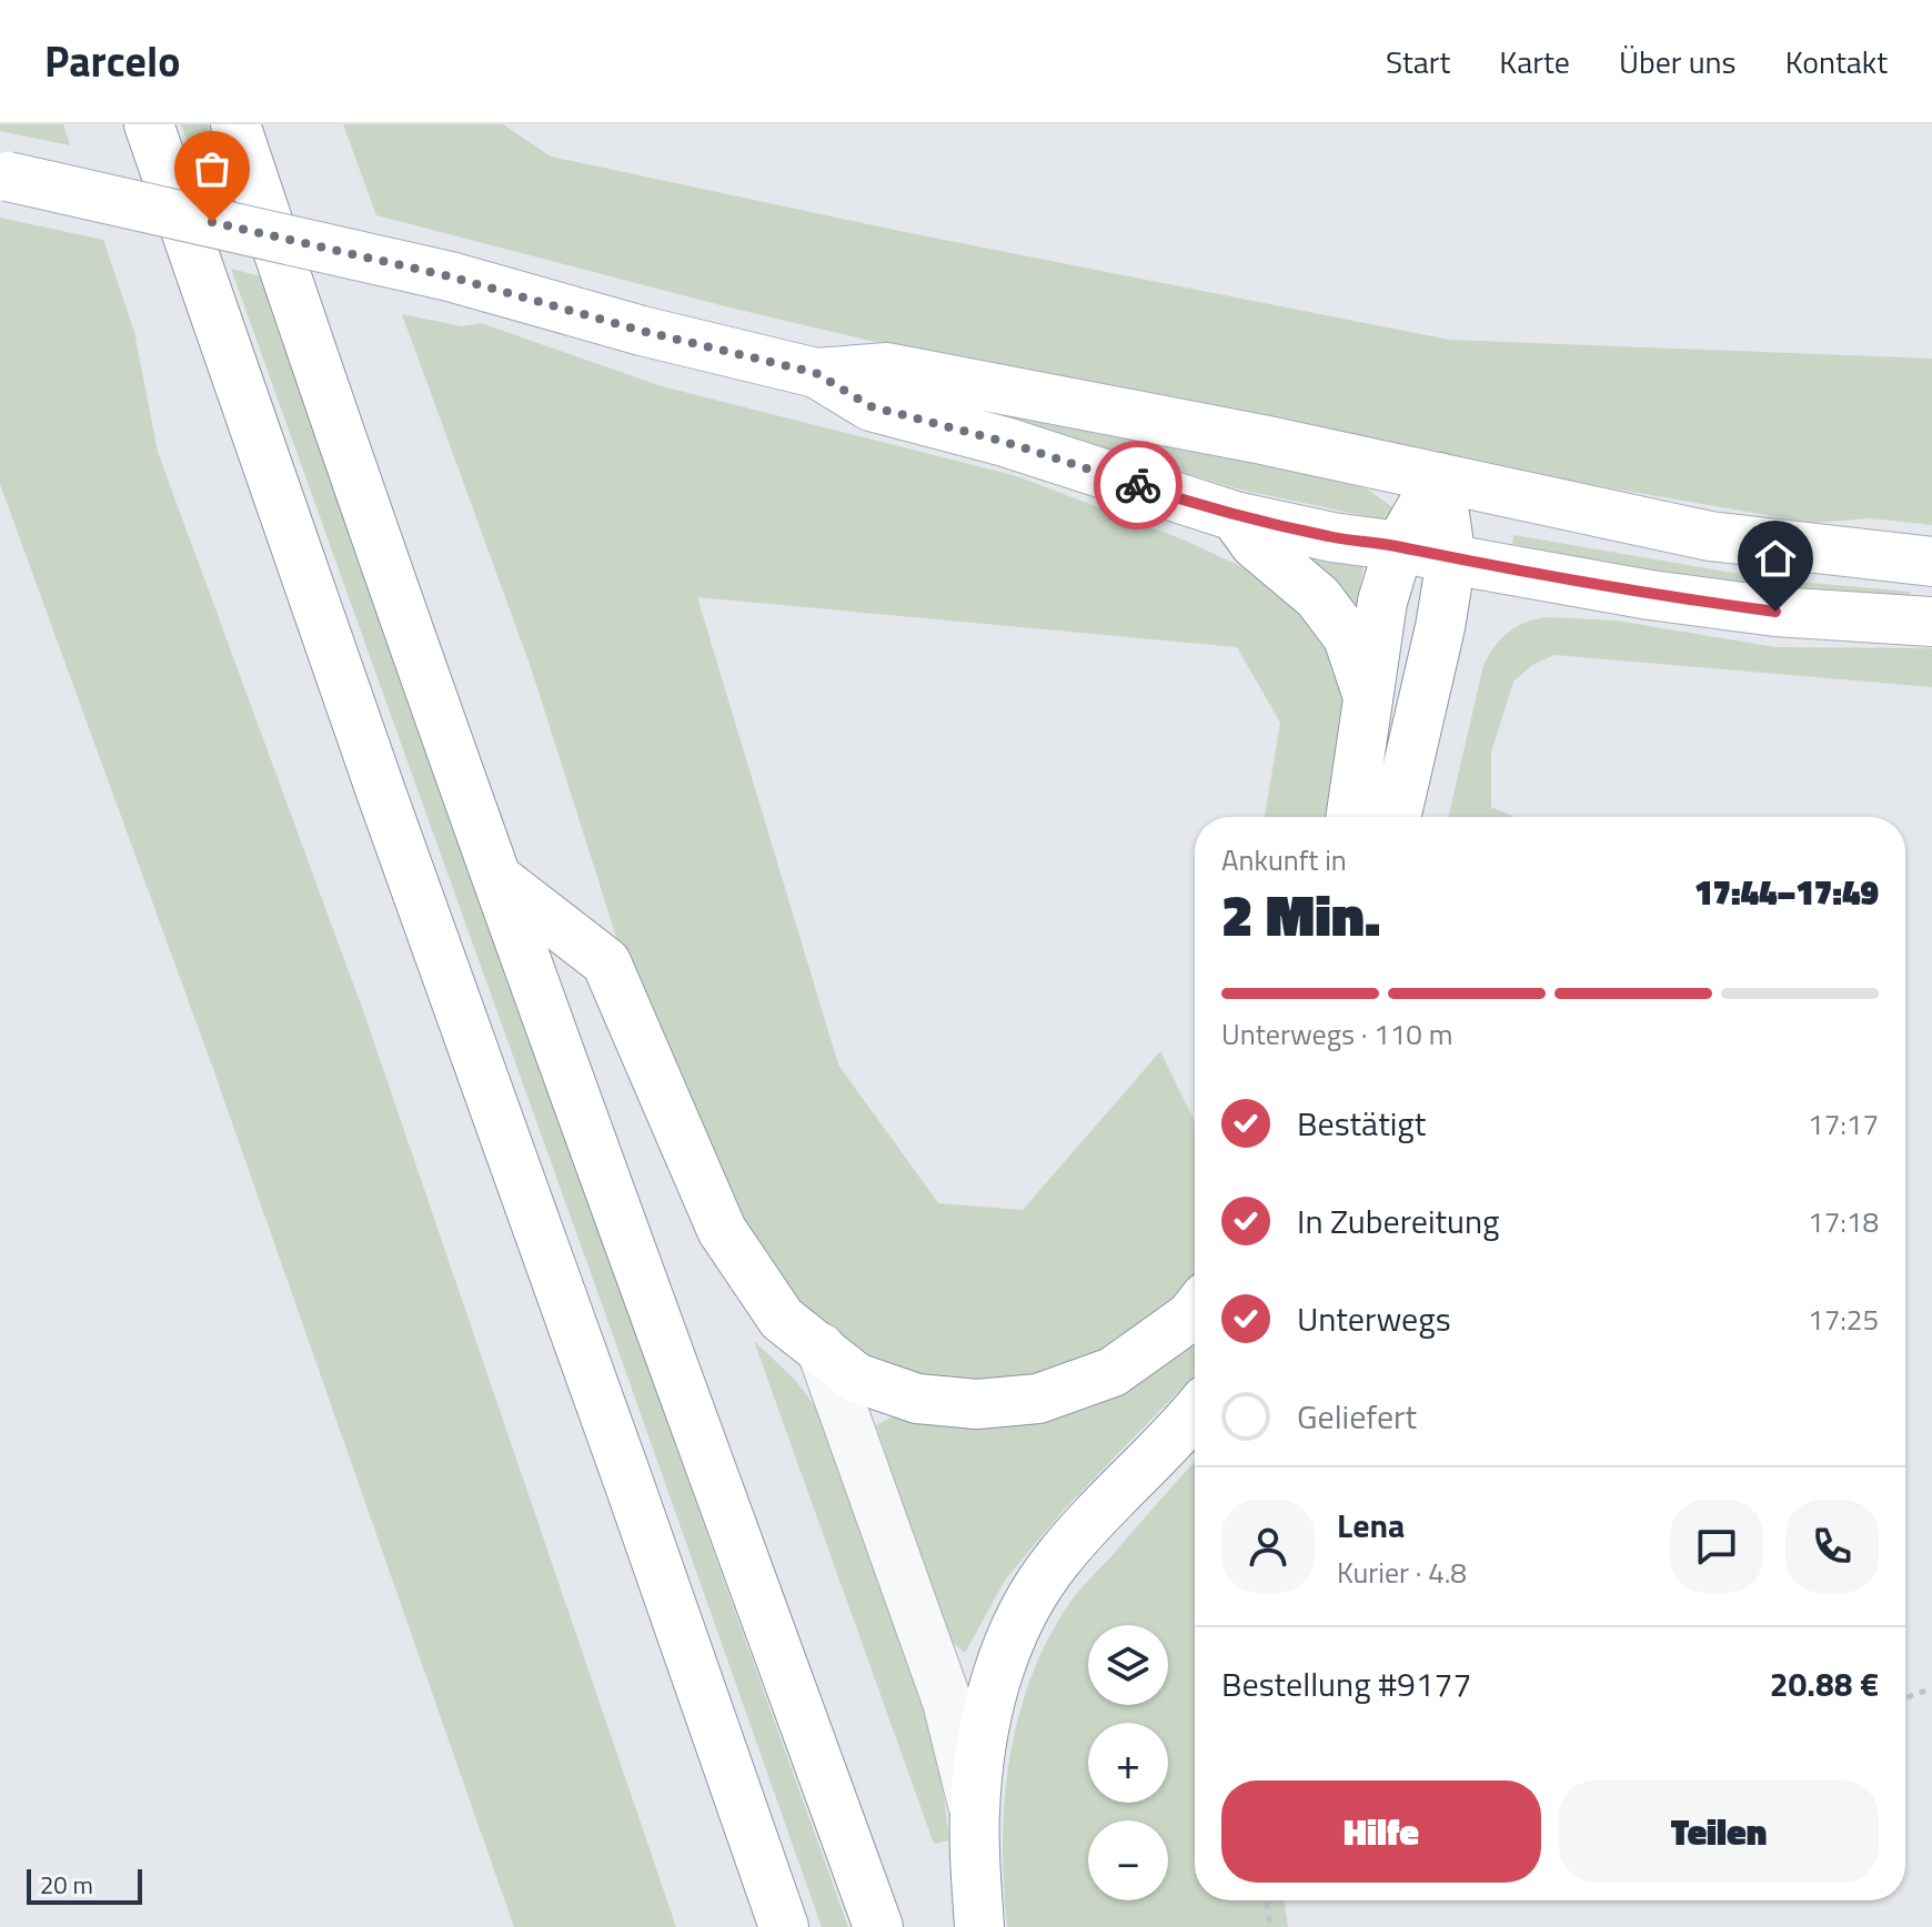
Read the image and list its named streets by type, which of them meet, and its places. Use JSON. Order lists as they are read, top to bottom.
{
  "scale_bar": "20 m",
  "page": {
    "header": "Parcelo",
    "nav": [
      "Start",
      "Karte",
      "Über uns",
      "Kontakt"
    ],
    "heading": ["2 Min.", "Ankunft in", "17:44–17:49"],
    "panel": [
      "Lena",
      "Kurier · 4.8",
      "Bestellung #9177",
      "20.88 €"
    ],
    "bar": "Unterwegs · 110 m",
    "list": [
      ["Bestätigt", "17:17"],
      ["In Zubereitung", "17:18"],
      ["Unterwegs", "17:25"],
      "Geliefert"
    ],
    "map_buttons": ["+", "−"],
    "buttons": ["Hilfe", "Teilen"],
    "scale": "20 m"
  }
}
